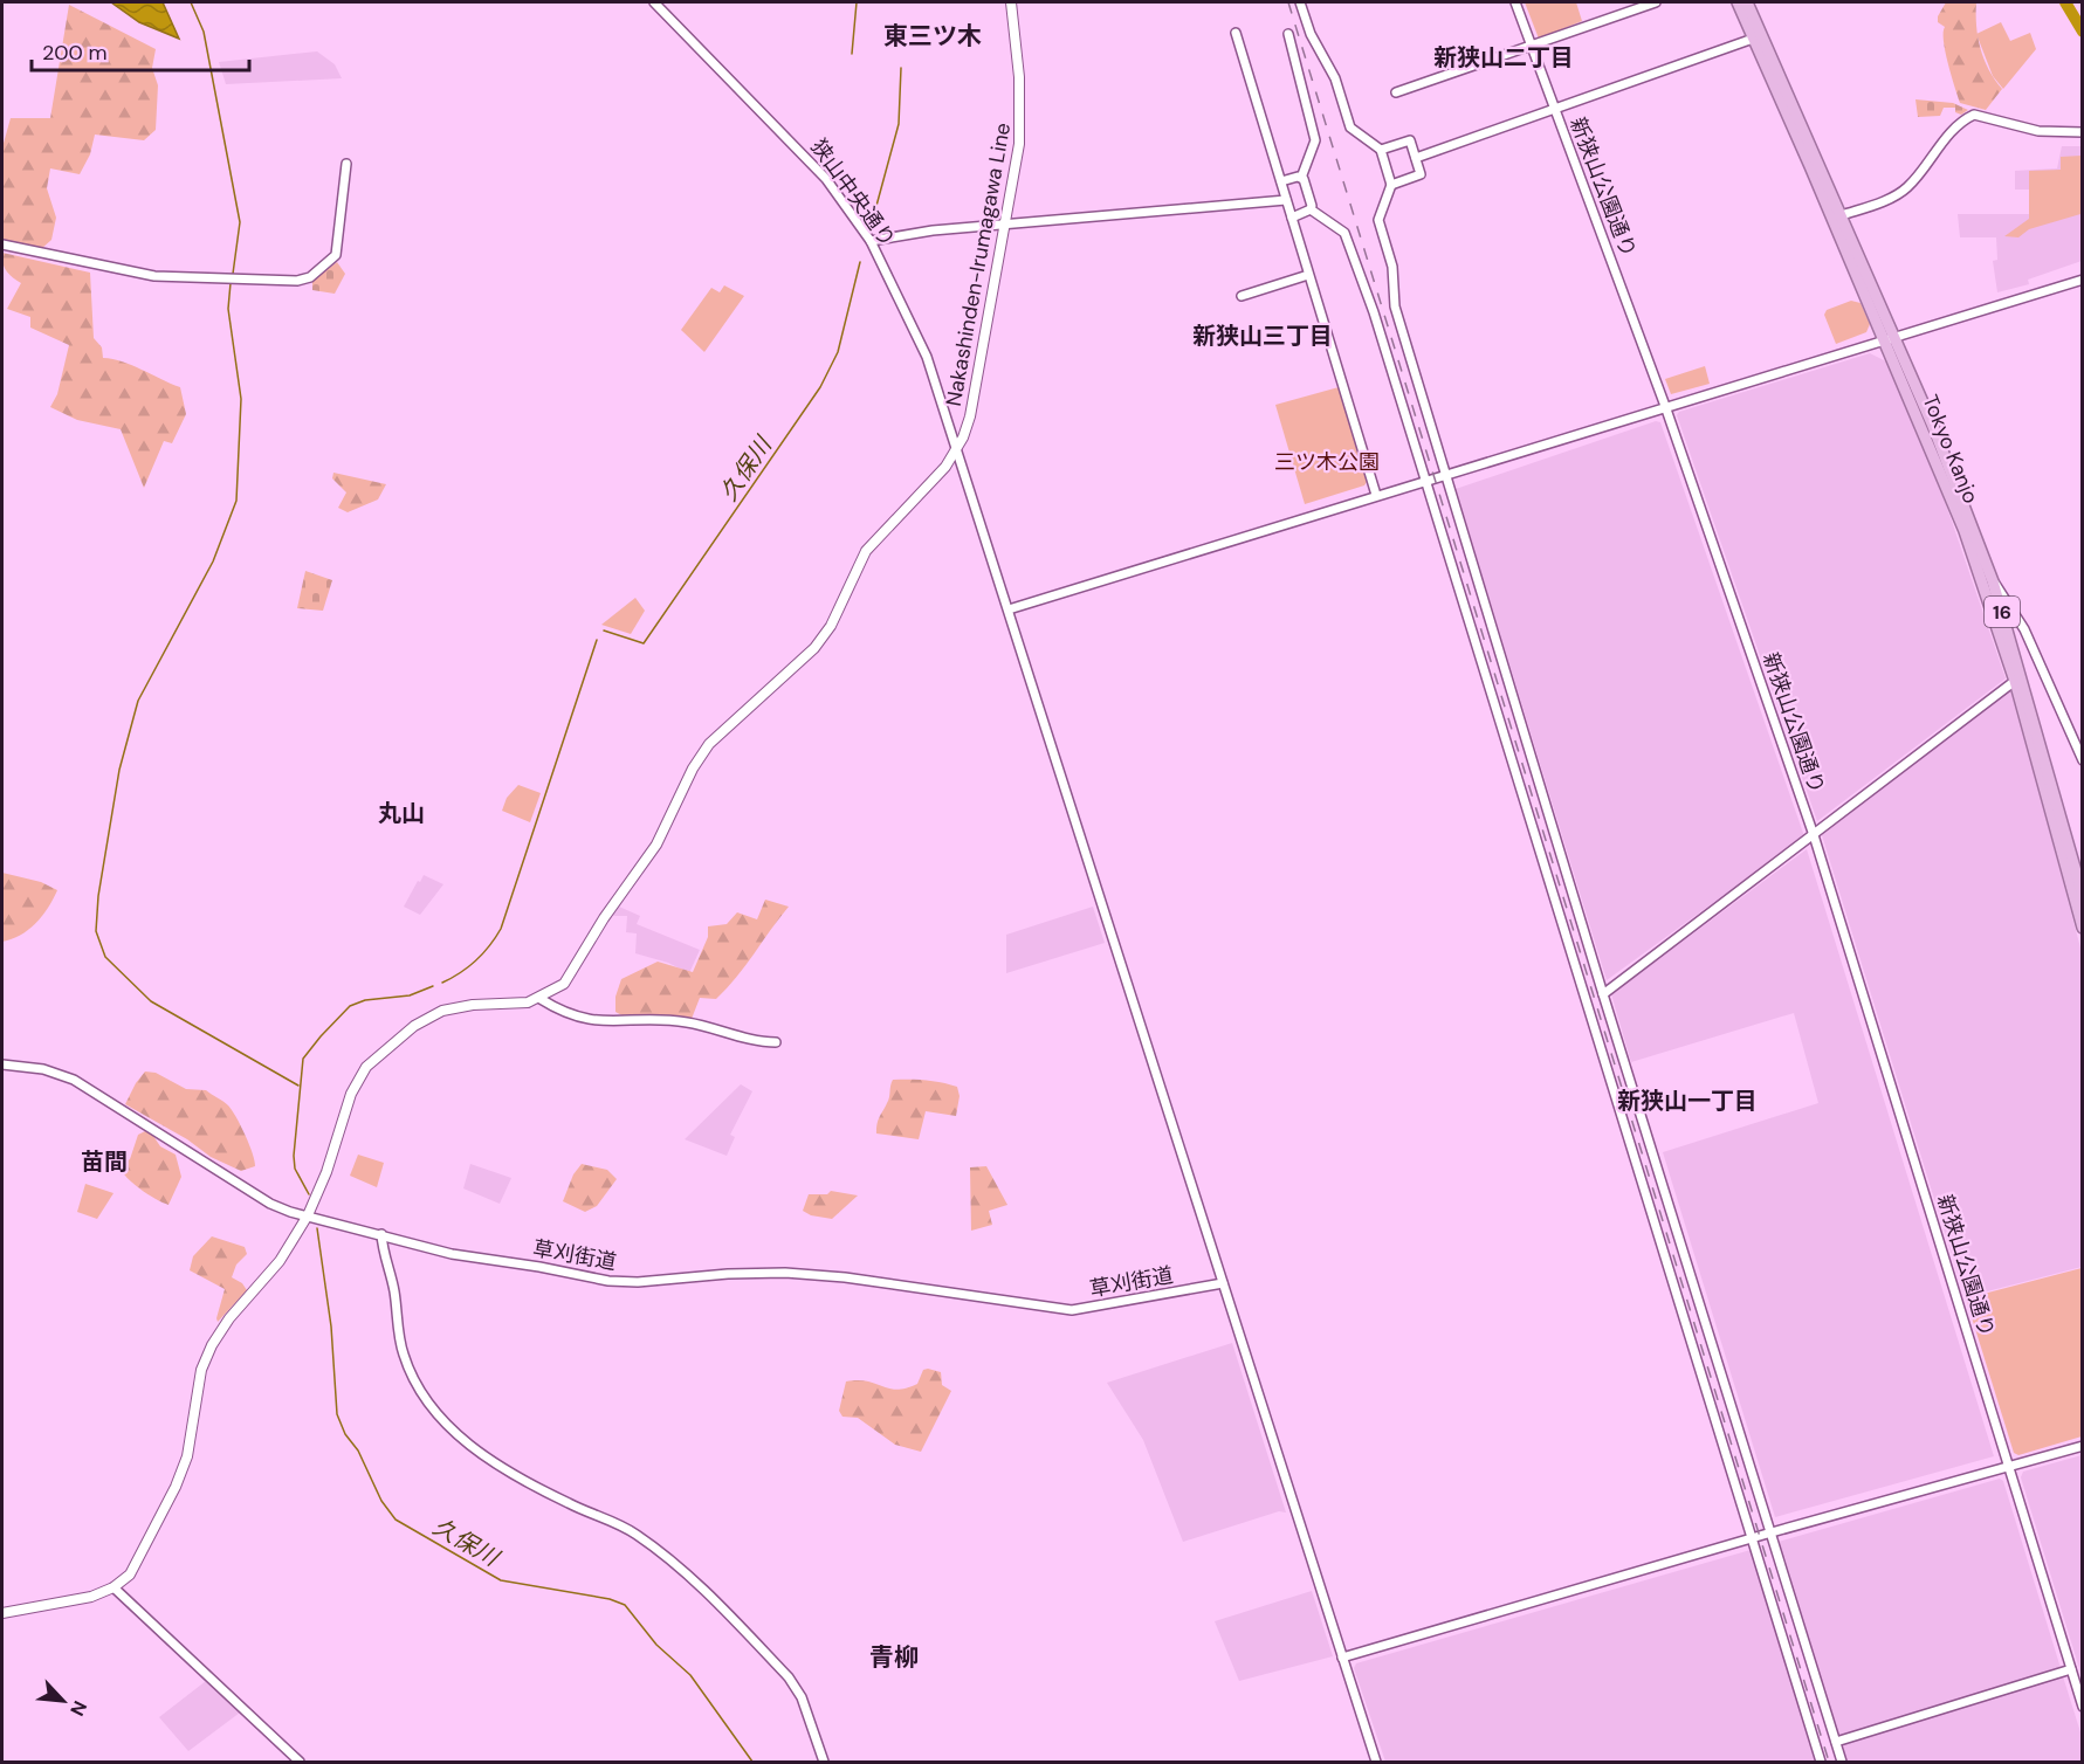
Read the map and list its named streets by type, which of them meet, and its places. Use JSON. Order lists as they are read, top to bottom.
{
  "streets": {
    "highway": ["Tokyo Kanjo", "16"],
    "main road": ["Nakashinden-Irumagawa Line"],
    "street": ["新狭山公園通り", "狭山中央通り", "草刈街道"]
  },
  "crossings": [
    ["狭山中央通り", "Nakashinden-Irumagawa Line"],
    ["狭山中央通り", "草刈街道"],
    ["Nakashinden-Irumagawa Line", "草刈街道"]
  ],
  "districts": [
    "東三ツ木",
    "新狭山二丁目",
    "新狭山三丁目",
    "丸山",
    "新狭山一丁目",
    "苗間",
    "青柳"
  ],
  "water": ["久保川"],
  "parks": ["三ツ木公園"],
  "scale_bar": "200 m",
  "north": "bottom right"
}
